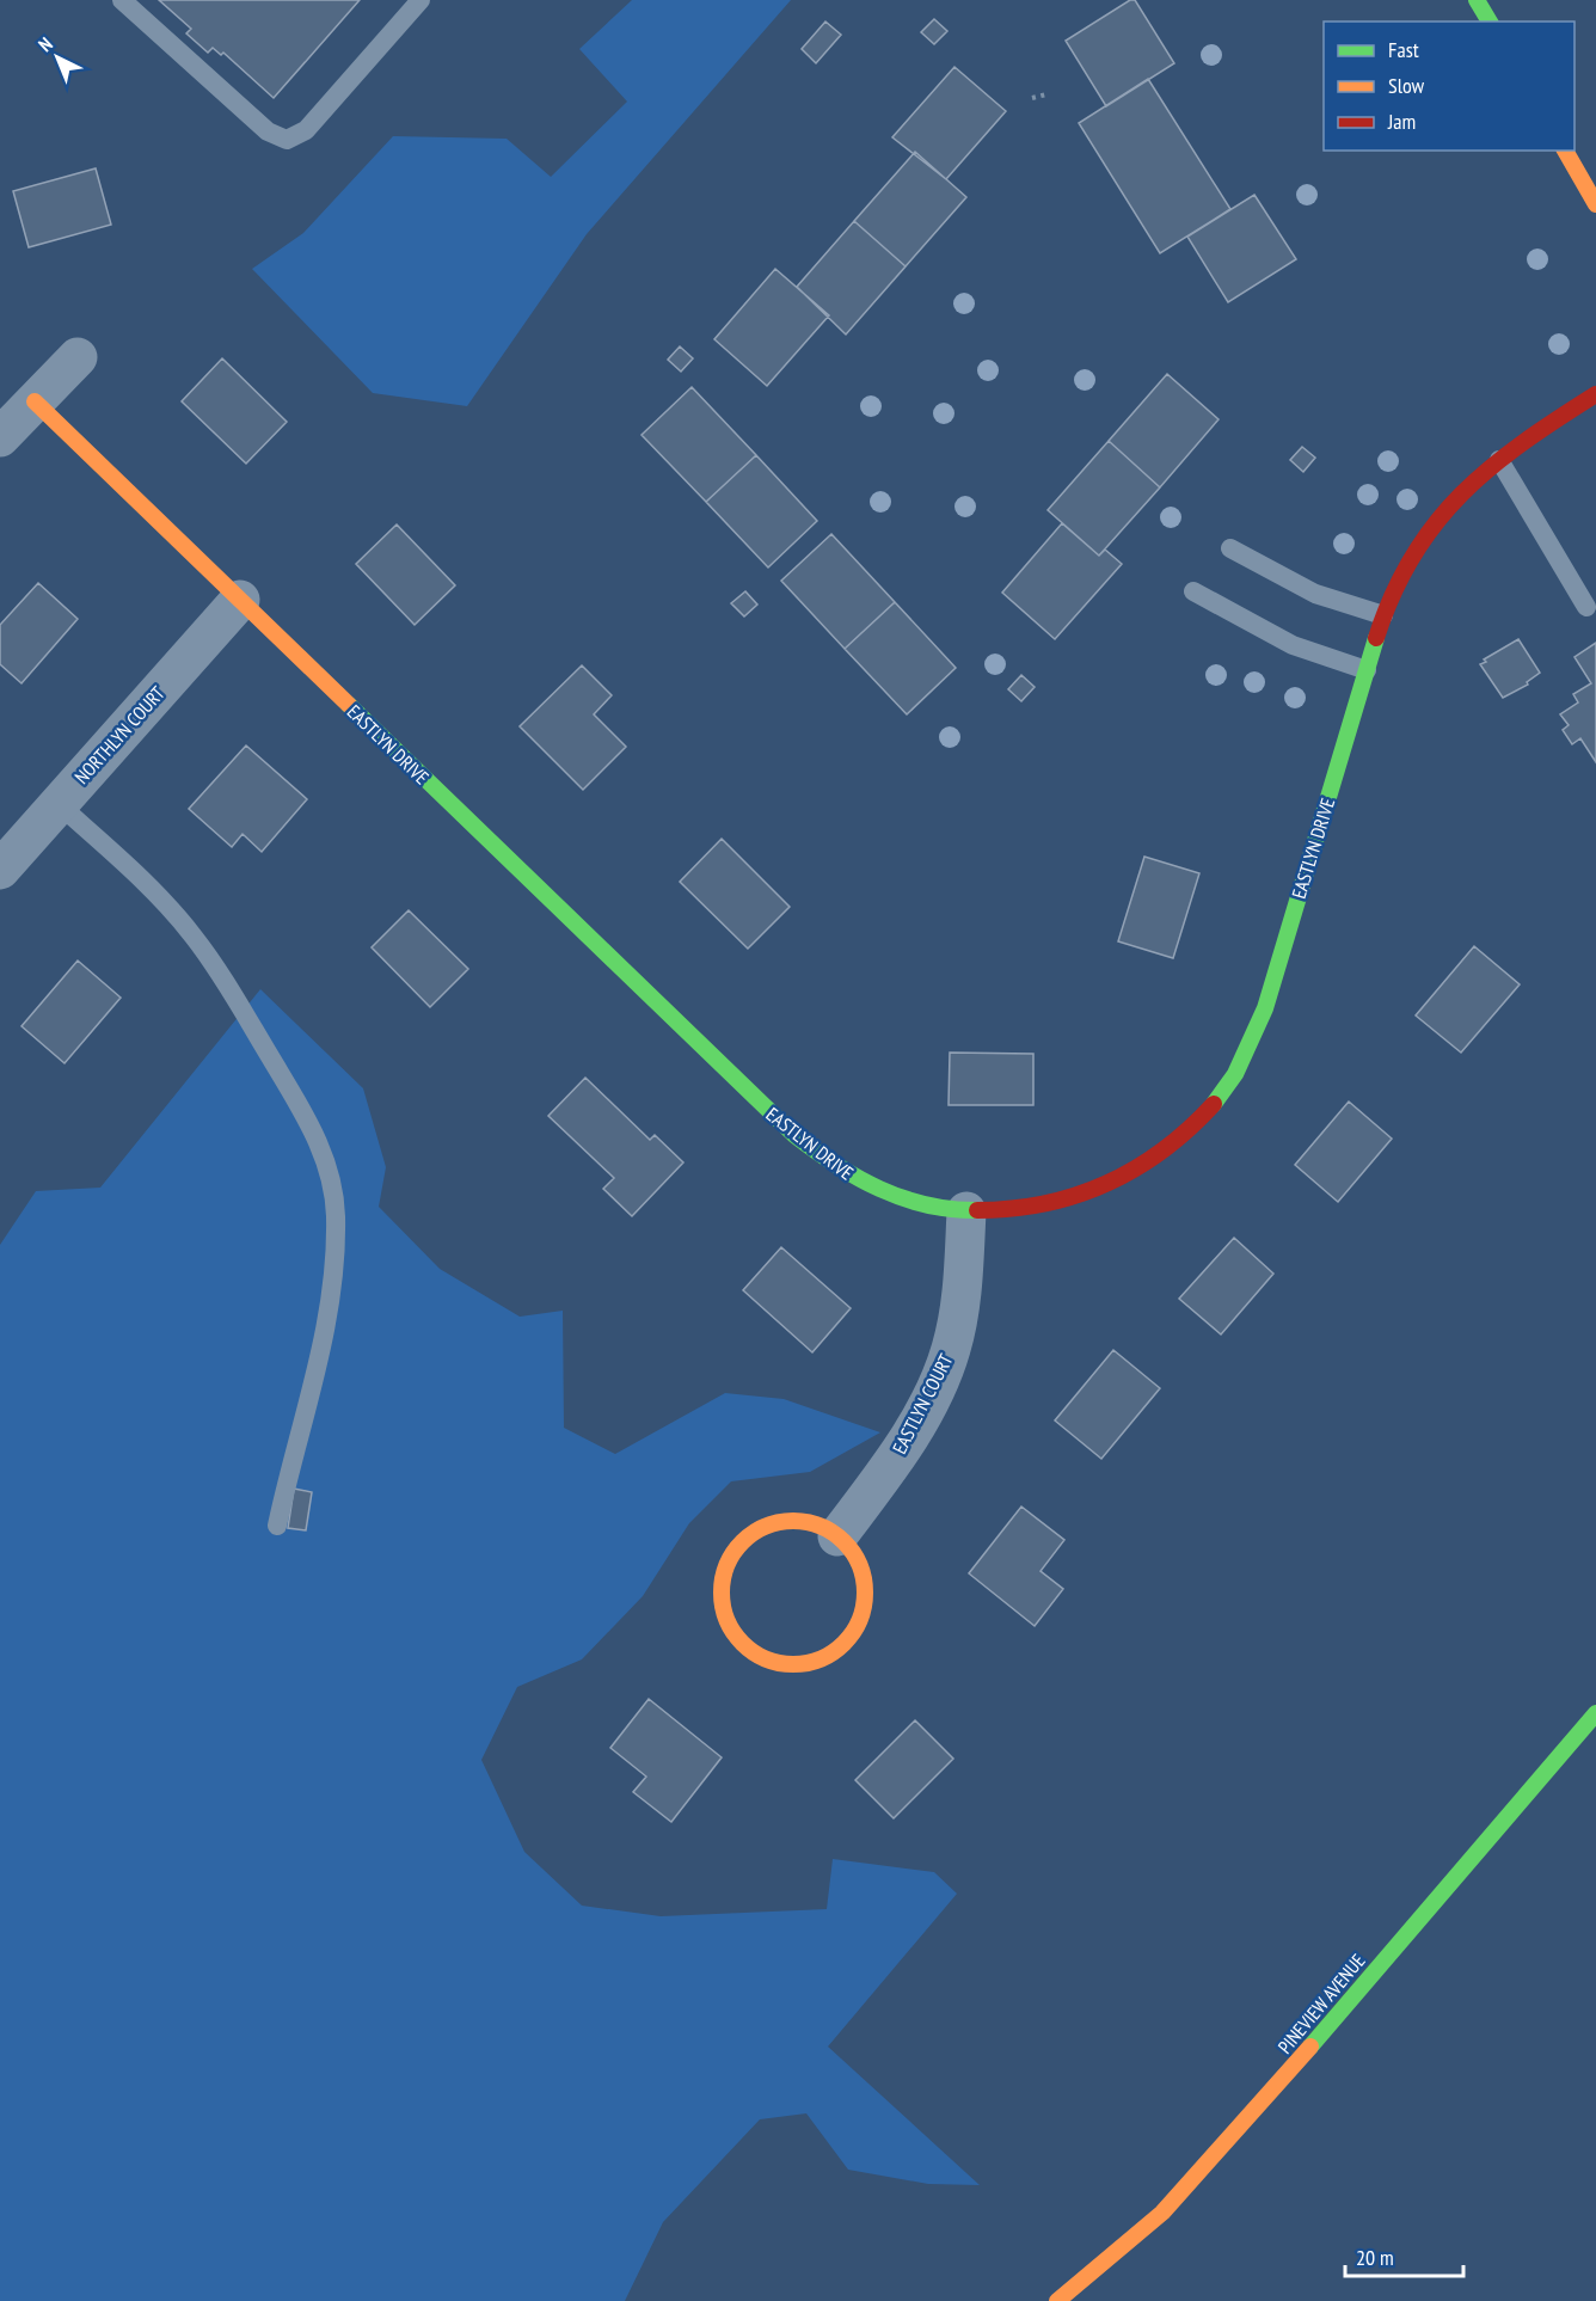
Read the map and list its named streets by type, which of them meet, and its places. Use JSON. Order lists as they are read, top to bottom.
{
  "streets": {
    "street": [
      "NORTHLYN COURT",
      "EASTLYN DRIVE",
      "EASTLYN COURT",
      "PINEVIEW AVENUE"
    ]
  },
  "crossings": [
    ["NORTHLYN COURT", "EASTLYN DRIVE"],
    ["EASTLYN DRIVE", "EASTLYN COURT"]
  ],
  "legend": ["Fast", "Slow", "Jam"],
  "scale_bar": "20 m",
  "north": "top left"
}
